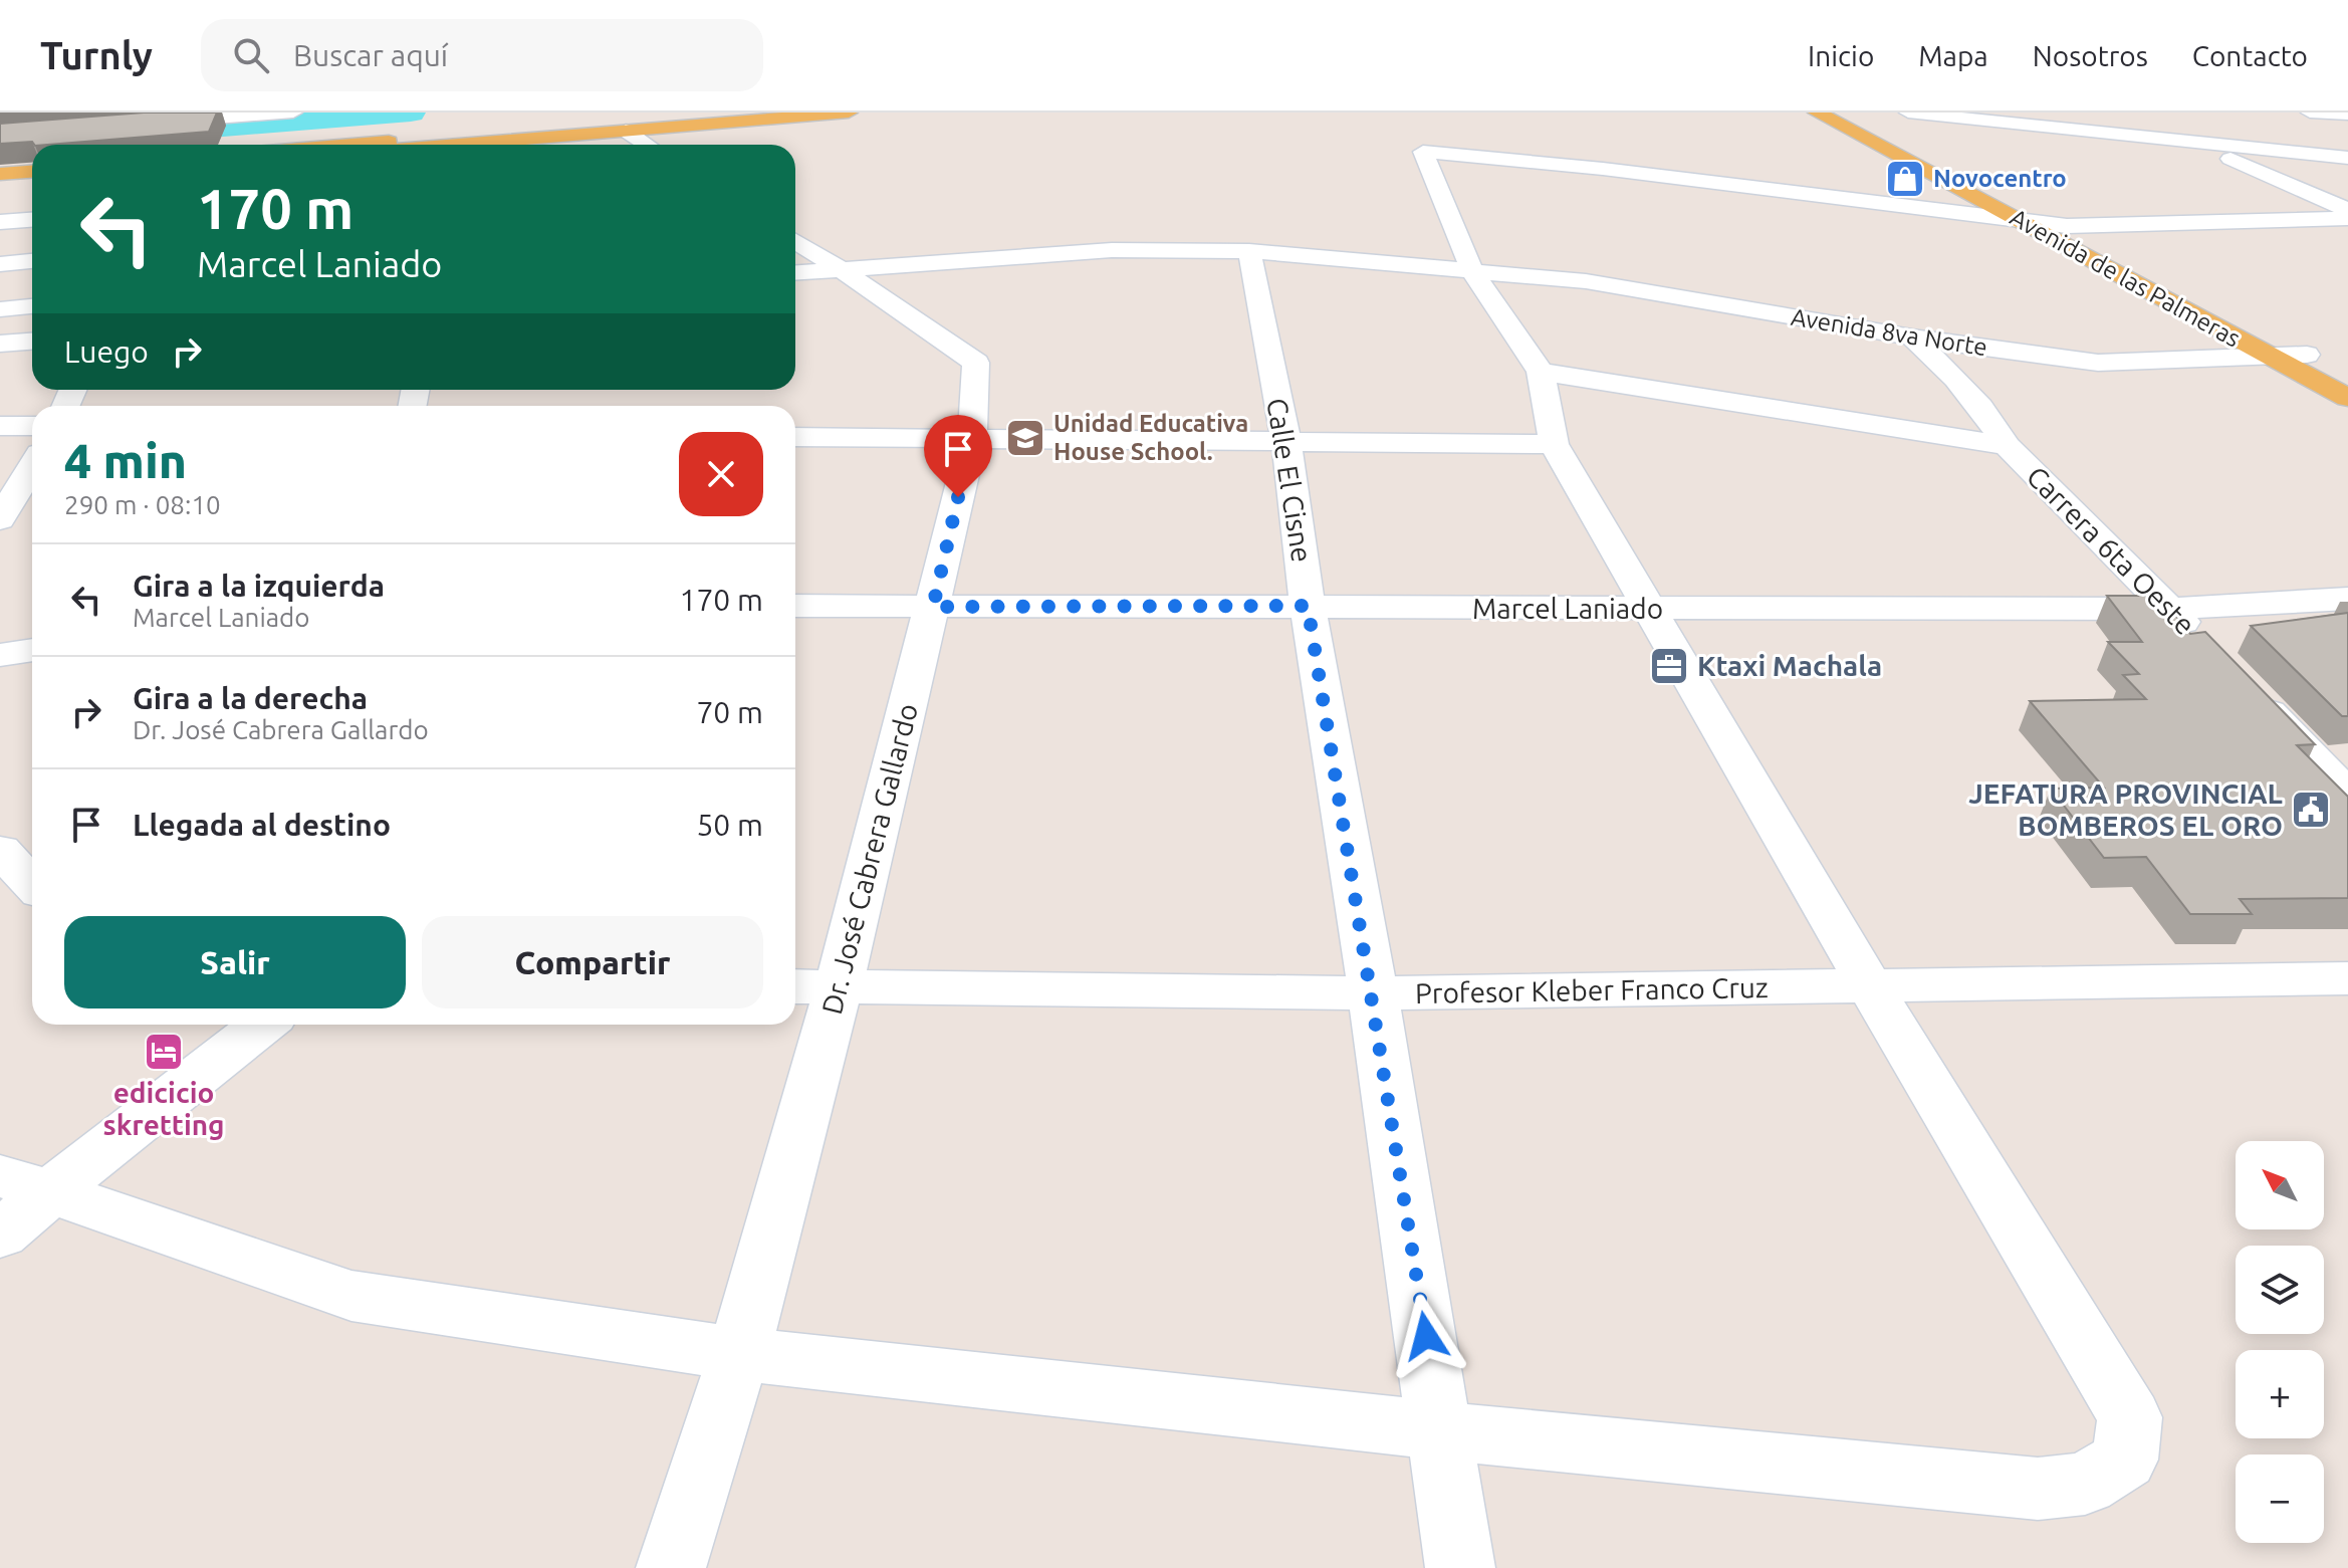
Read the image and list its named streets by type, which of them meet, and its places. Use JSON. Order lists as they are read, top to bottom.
{
  "streets": {
    "main road": ["Avenida de las Palmeras"],
    "street": [
      "Avenida 8va Norte",
      "Calle El Cisne",
      "Carrera 6ta Oeste",
      "Marcel Laniado",
      "Dr. José Cabrera Gallardo",
      "Profesor Kleber Franco Cruz"
    ]
  },
  "crossings": [
    ["Avenida de las Palmeras", "Avenida 8va Norte"],
    ["Avenida 8va Norte", "Calle El Cisne"],
    ["Avenida 8va Norte", "Carrera 6ta Oeste"],
    ["Avenida 8va Norte", "Dr. José Cabrera Gallardo"],
    ["Calle El Cisne", "Marcel Laniado"],
    ["Calle El Cisne", "Profesor Kleber Franco Cruz"],
    ["Carrera 6ta Oeste", "Marcel Laniado"],
    ["Marcel Laniado", "Dr. José Cabrera Gallardo"],
    ["Dr. José Cabrera Gallardo", "Profesor Kleber Franco Cruz"]
  ],
  "places": {
    "shop": ["Novocentro"],
    "school or university": ["Unidad Educativa House School."],
    "office": ["Ktaxi Machala"],
    "public building": ["JEFATURA PROVINCIAL BOMBEROS EL ORO"],
    "hotel": ["edicicio skretting"]
  },
  "north": "top left",
  "page": {
    "header": "Turnly",
    "search": "Buscar aquí",
    "nav": [
      "Inicio",
      "Mapa",
      "Nosotros",
      "Contacto"
    ],
    "turn": ["170 m", "Marcel Laniado"],
    "then": "Luego",
    "heading": ["4 min", "290 m · 08:10"],
    "list": [
      {
        "name": "Gira a la izquierda",
        "note": "Marcel Laniado",
        "value": "170 m"
      },
      {
        "name": "Gira a la derecha",
        "note": "Dr. José Cabrera Gallardo",
        "value": "70 m"
      },
      {
        "name": "Llegada al destino",
        "value": "50 m"
      }
    ],
    "buttons": ["Salir", "Compartir"],
    "map_buttons": ["+", "−"]
  }
}
